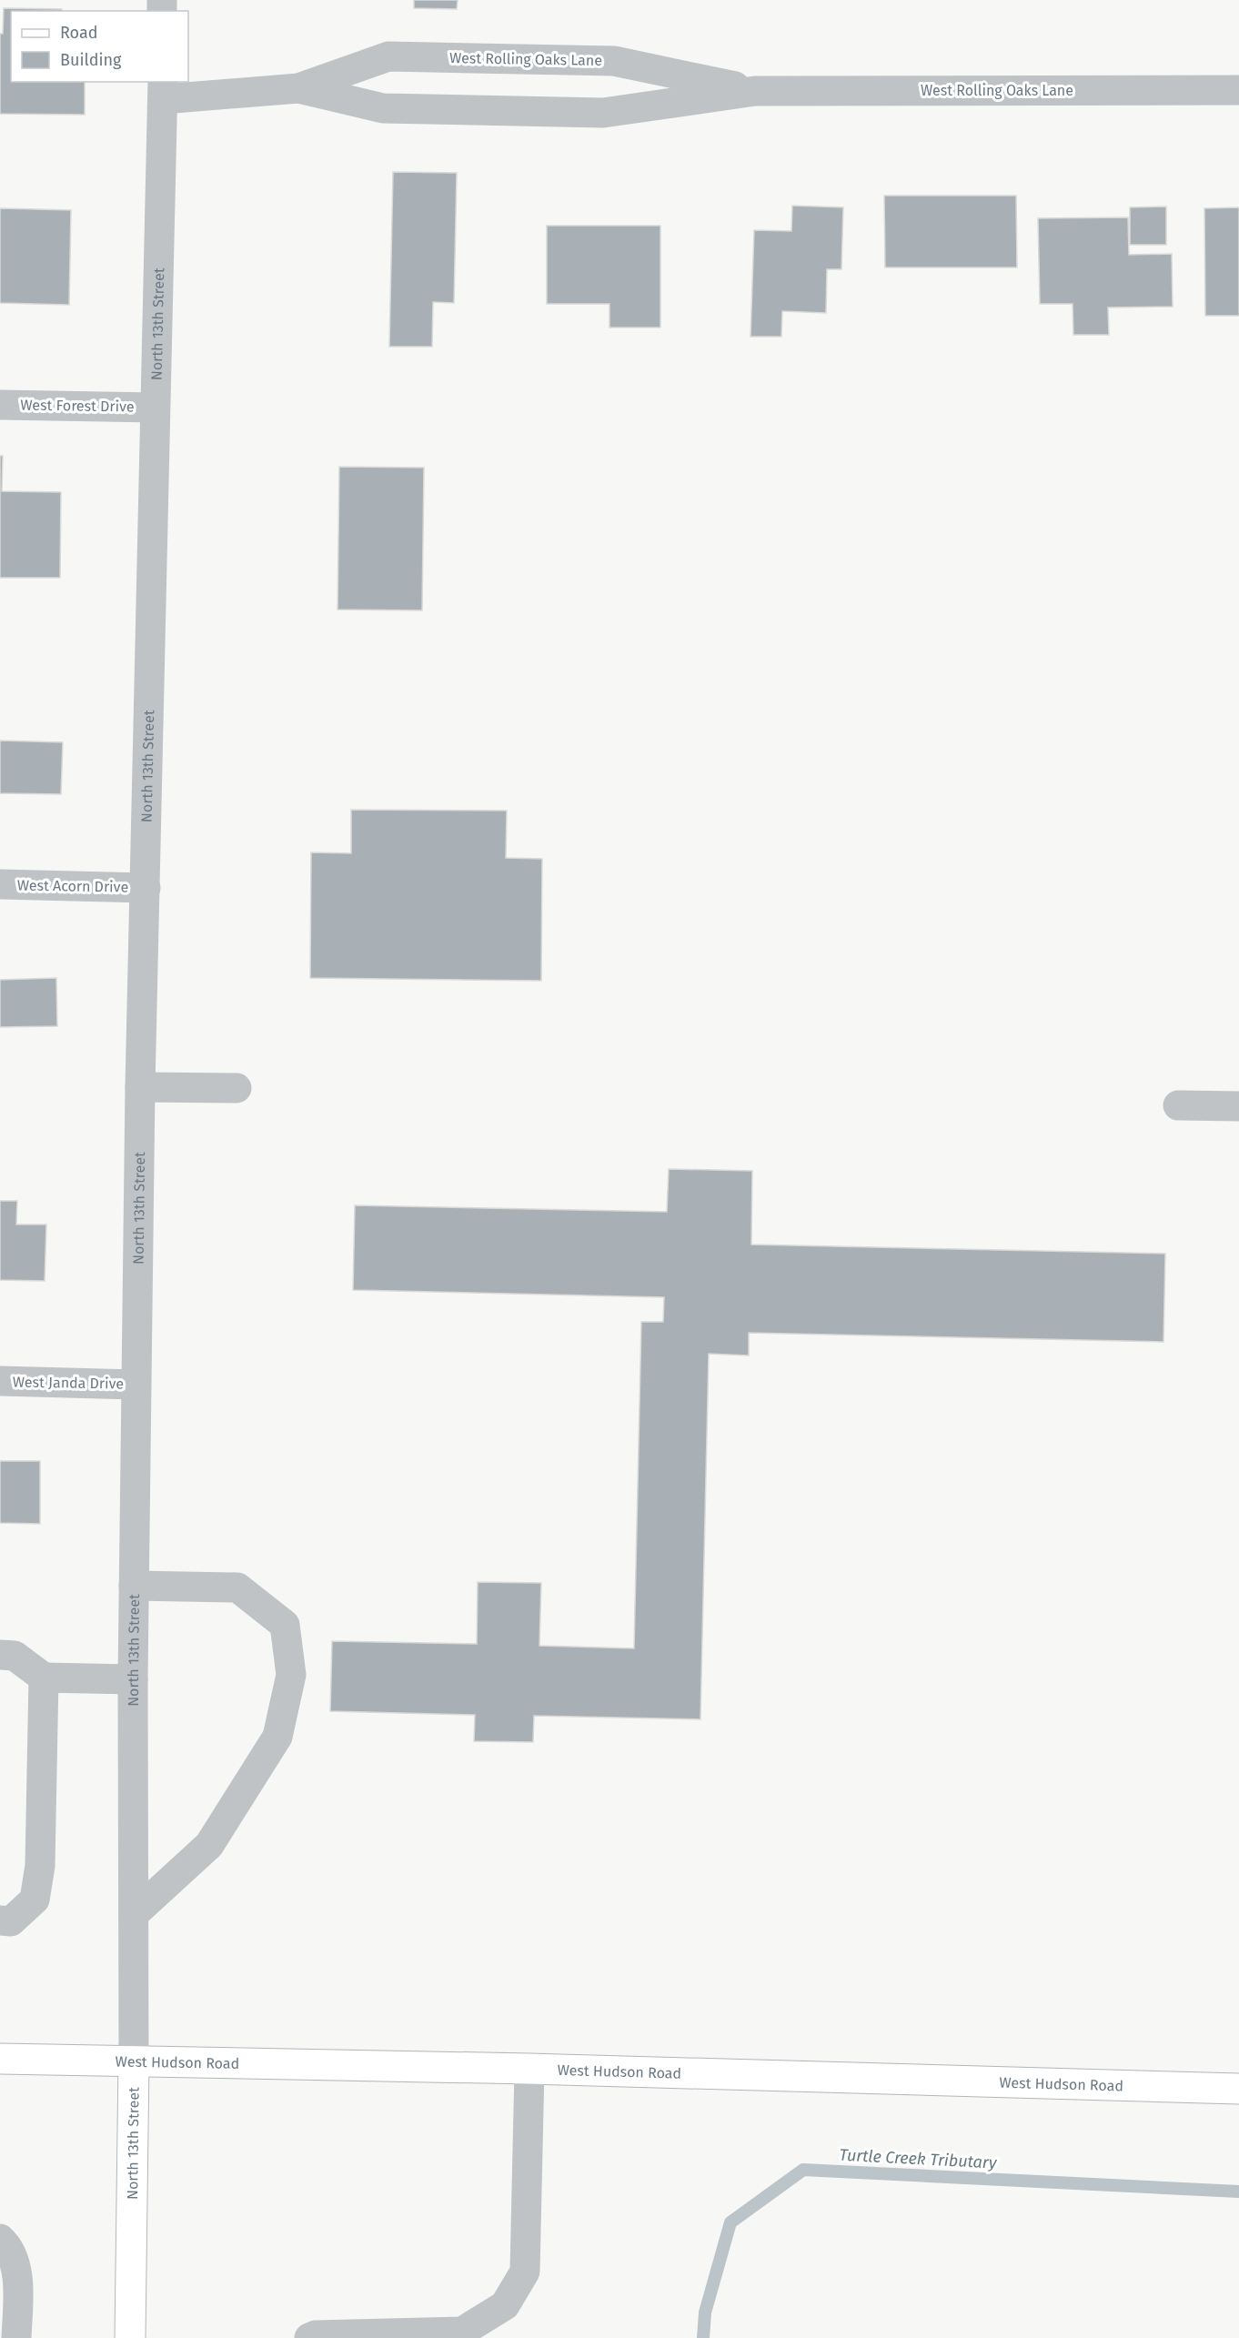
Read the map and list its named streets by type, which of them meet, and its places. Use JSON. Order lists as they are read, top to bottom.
{
  "streets": {
    "main road": ["North 13th Street", "West Hudson Road"],
    "street": [
      "West Rolling Oaks Lane",
      "West Forest Drive",
      "West Acorn Drive",
      "West Janda Drive"
    ]
  },
  "crossings": [
    ["West Rolling Oaks Lane", "North 13th Street"],
    ["North 13th Street", "West Forest Drive"],
    ["North 13th Street", "West Acorn Drive"],
    ["North 13th Street", "West Janda Drive"],
    ["North 13th Street", "West Hudson Road"]
  ],
  "water": ["Turtle Creek Tributary"],
  "legend": ["Road", "Building"]
}
